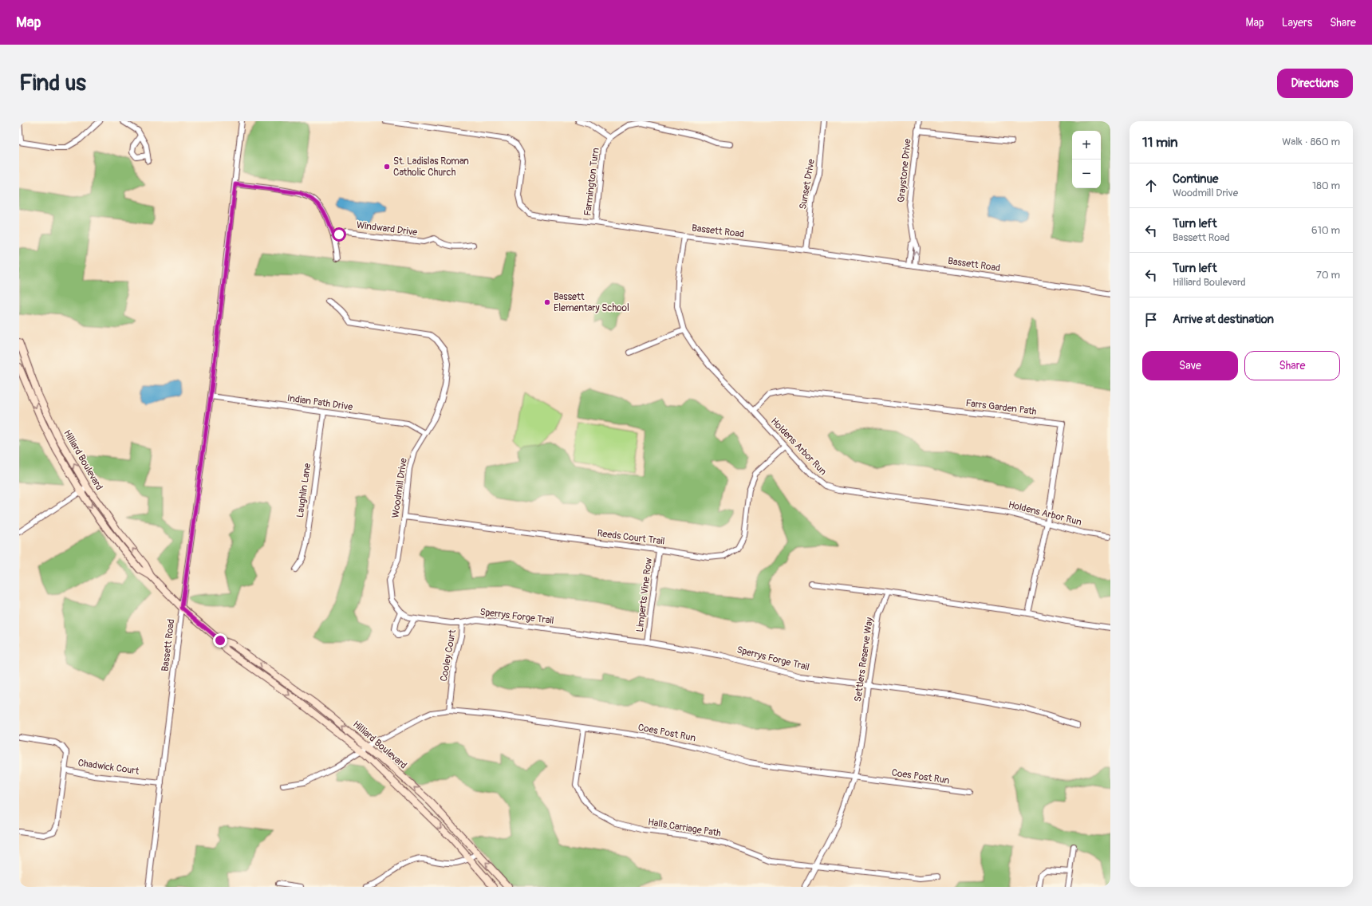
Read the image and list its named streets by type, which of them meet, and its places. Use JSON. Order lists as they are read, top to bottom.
{
  "streets": {
    "main road": ["Hilliard Boulevard"],
    "street": [
      "Graystone Drive",
      "Farmington Turn",
      "Sunset Drive",
      "Windward Drive",
      "Bassett Road",
      "Indian Path Drive",
      "Farrs Garden Path",
      "Holdens Arbor Run",
      "Woodmill Drive",
      "Laughlin Lane",
      "Reeds Court Trail",
      "Limperts Vine Row",
      "Sperrys Forge Trail",
      "Cooley Court",
      "Settlers Reserve Way",
      "Coes Post Run",
      "Chadwick Court",
      "Halls Carriage Path"
    ]
  },
  "crossings": [
    ["Graystone Drive", "Bassett Road"],
    ["Farmington Turn", "Bassett Road"],
    ["Sunset Drive", "Bassett Road"],
    ["Bassett Road", "Indian Path Drive"],
    ["Bassett Road", "Holdens Arbor Run"],
    ["Bassett Road", "Hilliard Boulevard"],
    ["Bassett Road", "Chadwick Court"],
    ["Indian Path Drive", "Woodmill Drive"],
    ["Indian Path Drive", "Laughlin Lane"],
    ["Farrs Garden Path", "Holdens Arbor Run"],
    ["Holdens Arbor Run", "Reeds Court Trail"],
    ["Hilliard Boulevard", "Coes Post Run"],
    ["Woodmill Drive", "Reeds Court Trail"],
    ["Woodmill Drive", "Sperrys Forge Trail"],
    ["Reeds Court Trail", "Limperts Vine Row"],
    ["Limperts Vine Row", "Sperrys Forge Trail"],
    ["Sperrys Forge Trail", "Cooley Court"],
    ["Sperrys Forge Trail", "Settlers Reserve Way"],
    ["Cooley Court", "Coes Post Run"],
    ["Settlers Reserve Way", "Coes Post Run"],
    ["Settlers Reserve Way", "Halls Carriage Path"],
    ["Coes Post Run", "Halls Carriage Path"]
  ],
  "places": ["St. Ladislas Roman Catholic Church", "Bassett Elementary School"],
  "page": {
    "header": "Map",
    "nav": ["Map", "Layers", "Share"],
    "buttons": [
      "Directions",
      ["Save", "Share"]
    ],
    "title": "Find us",
    "heading": ["11 min", "Walk · 860 m"],
    "map_buttons": ["+", "−"],
    "list": [
      ["Continue", "Woodmill Drive", "180 m"],
      ["Turn left", "Bassett Road", "610 m"],
      ["Turn left", "Hilliard Boulevard", "70 m"],
      "Arrive at destination"
    ]
  }
}
